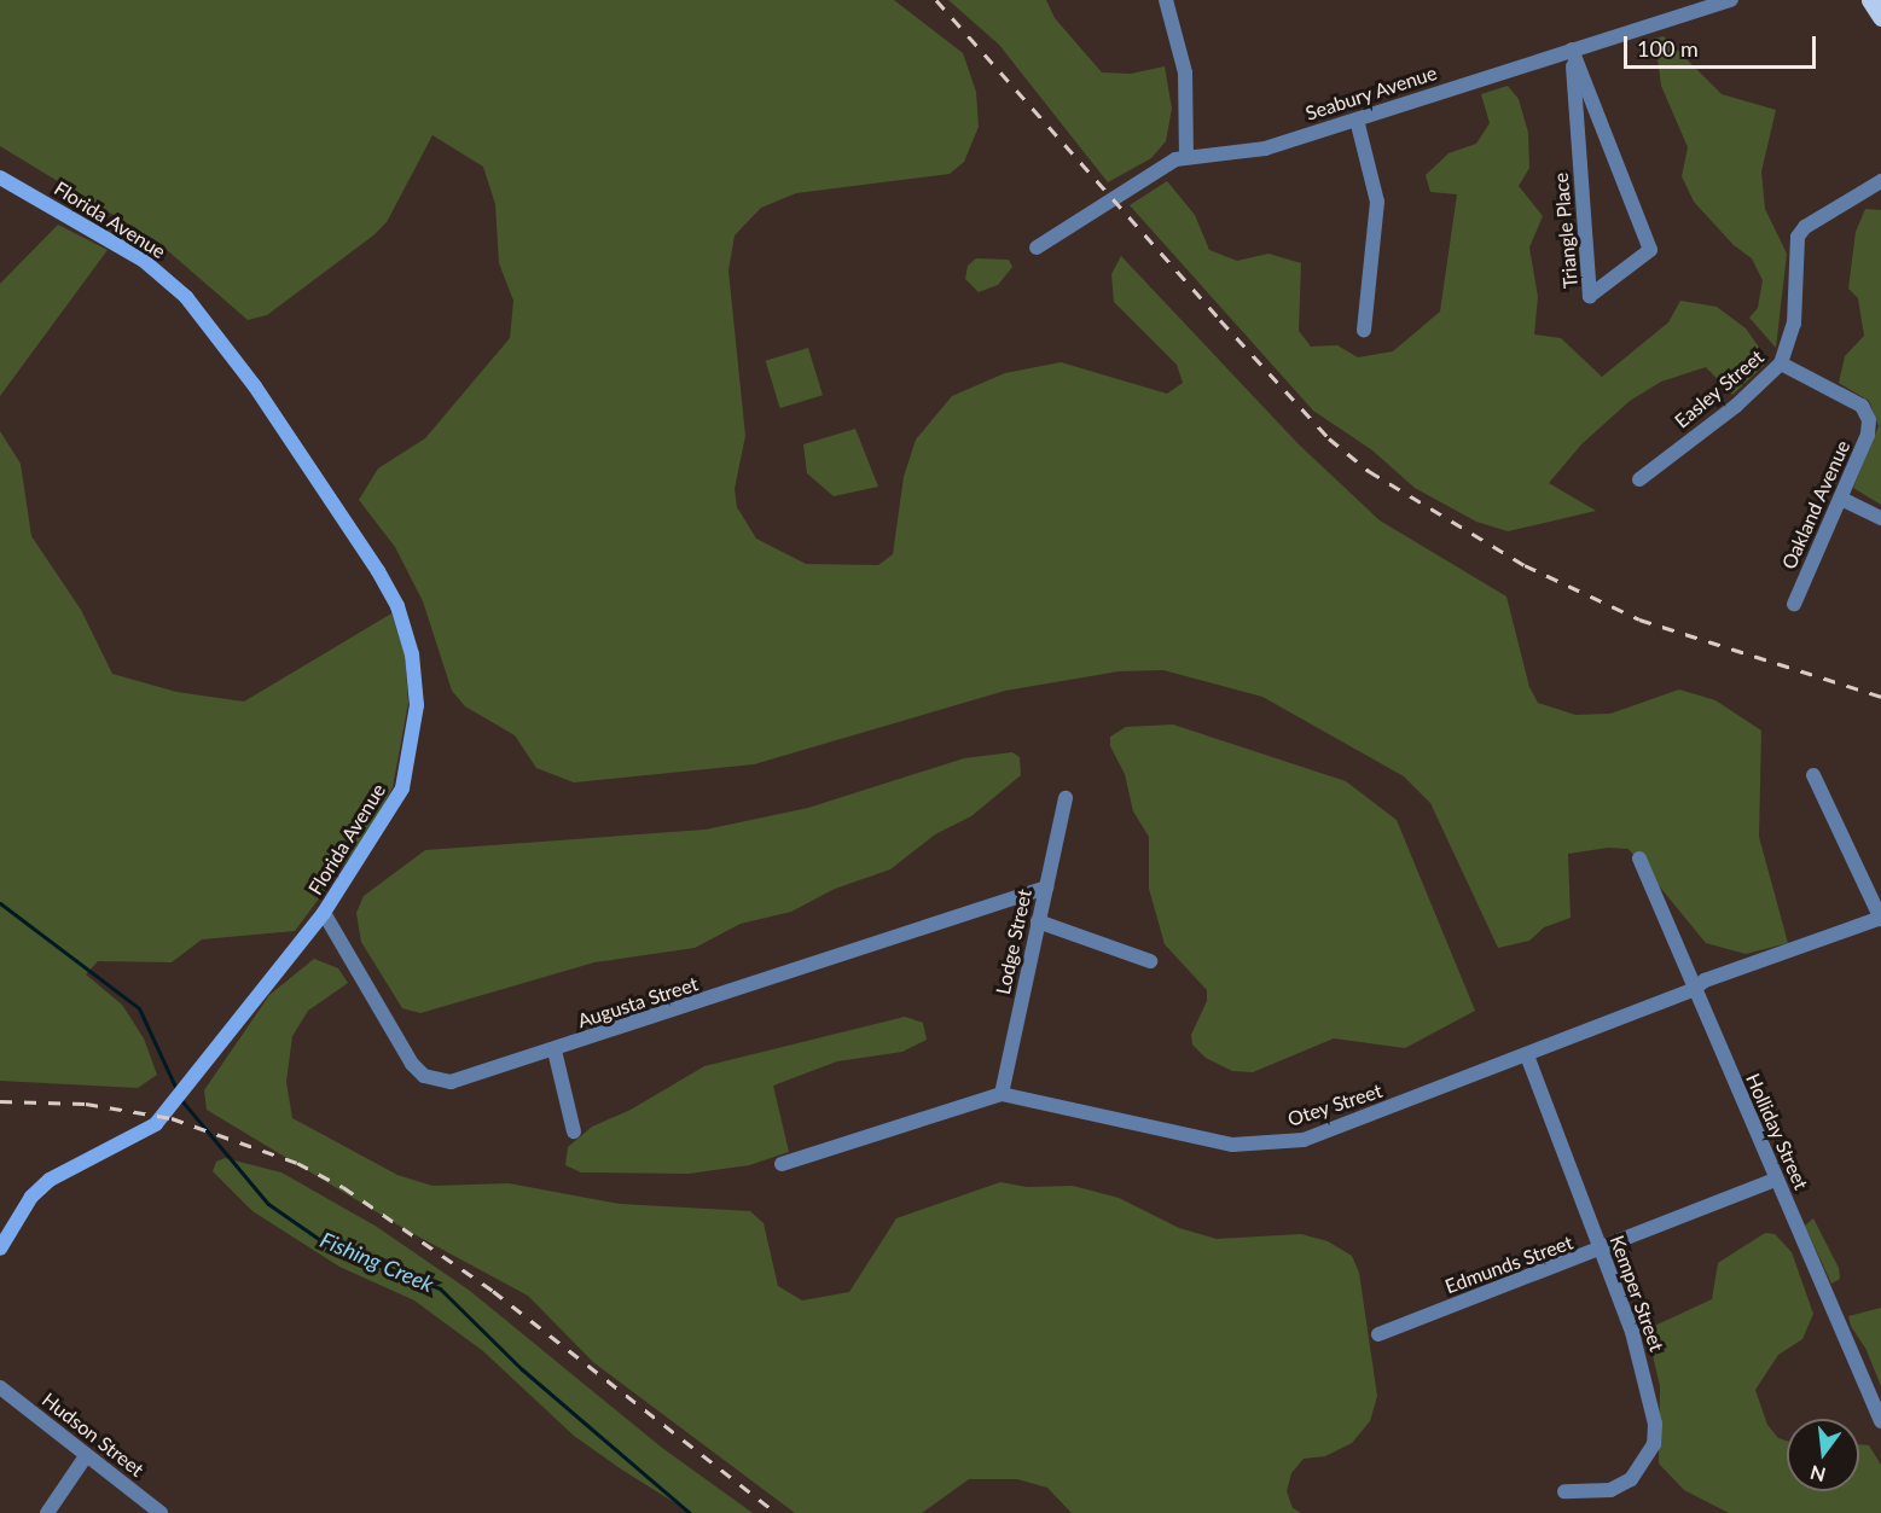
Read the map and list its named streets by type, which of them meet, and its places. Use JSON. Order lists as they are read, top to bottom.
{
  "streets": {
    "main road": ["Florida Avenue"],
    "street": [
      "Seabury Avenue",
      "Triangle Place",
      "Easley Street",
      "Oakland Avenue",
      "Lodge Street",
      "Augusta Street",
      "Otey Street",
      "Holliday Street",
      "Edmunds Street",
      "Kemper Street",
      "Hudson Street"
    ]
  },
  "crossings": [
    ["Seabury Avenue", "Triangle Place"],
    ["Florida Avenue", "Augusta Street"],
    ["Easley Street", "Oakland Avenue"],
    ["Lodge Street", "Augusta Street"],
    ["Lodge Street", "Otey Street"],
    ["Otey Street", "Holliday Street"],
    ["Otey Street", "Kemper Street"],
    ["Holliday Street", "Edmunds Street"],
    ["Edmunds Street", "Kemper Street"]
  ],
  "water": ["Fishing Creek"],
  "scale_bar": "100 m",
  "north": "bottom"
}
